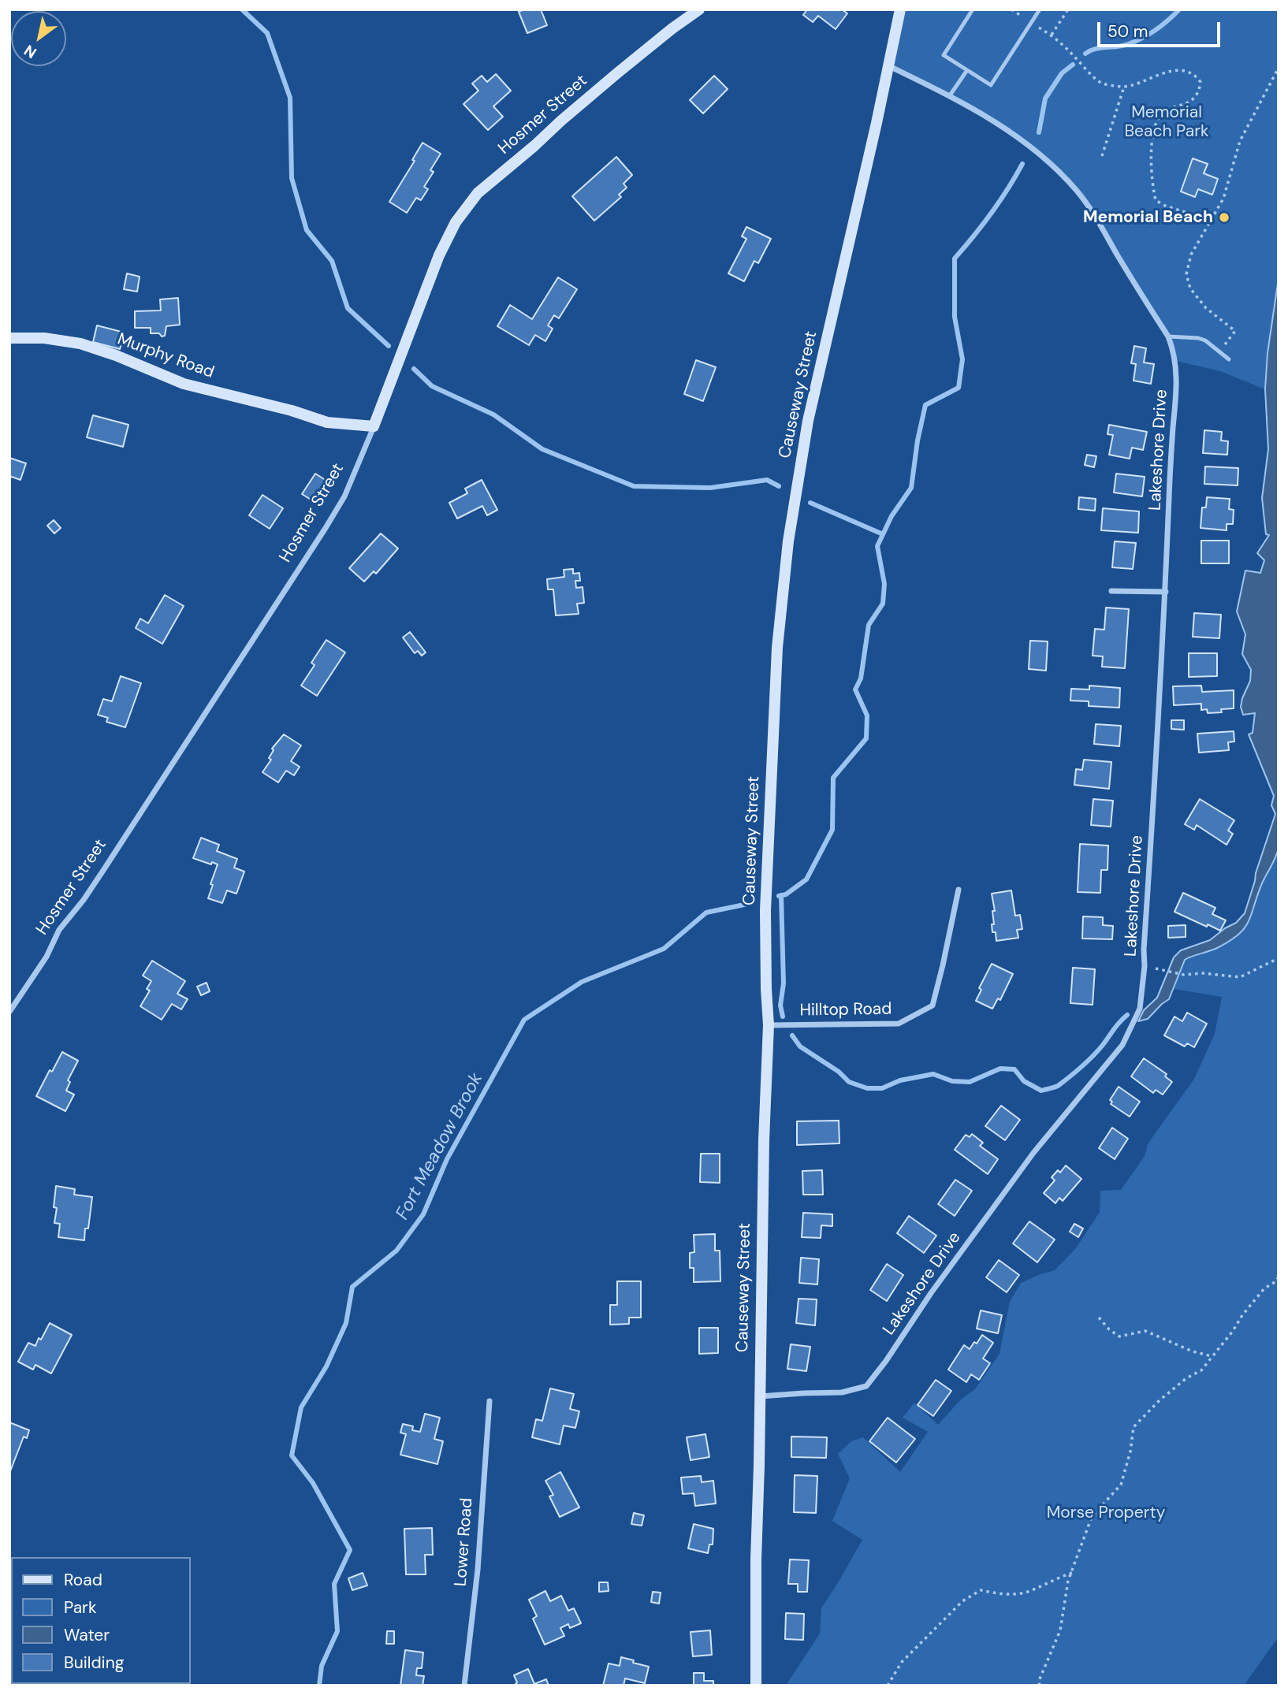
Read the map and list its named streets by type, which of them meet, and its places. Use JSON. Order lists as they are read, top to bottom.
{
  "streets": {
    "street": [
      "Hosmer Street",
      "Murphy Road",
      "Causeway Street",
      "Lakeshore Drive",
      "Hilltop Road",
      "Lower Road"
    ]
  },
  "crossings": [
    ["Hosmer Street", "Murphy Road"],
    ["Causeway Street", "Lakeshore Drive"],
    ["Causeway Street", "Hilltop Road"]
  ],
  "water": ["Fort Meadow Brook"],
  "parks": ["Memorial Beach Park", "Morse Property"],
  "places": ["Memorial Beach"],
  "legend": [
    "Road",
    "Park",
    "Water",
    "Building"
  ],
  "scale_bar": "50 m",
  "north": "bottom left"
}
